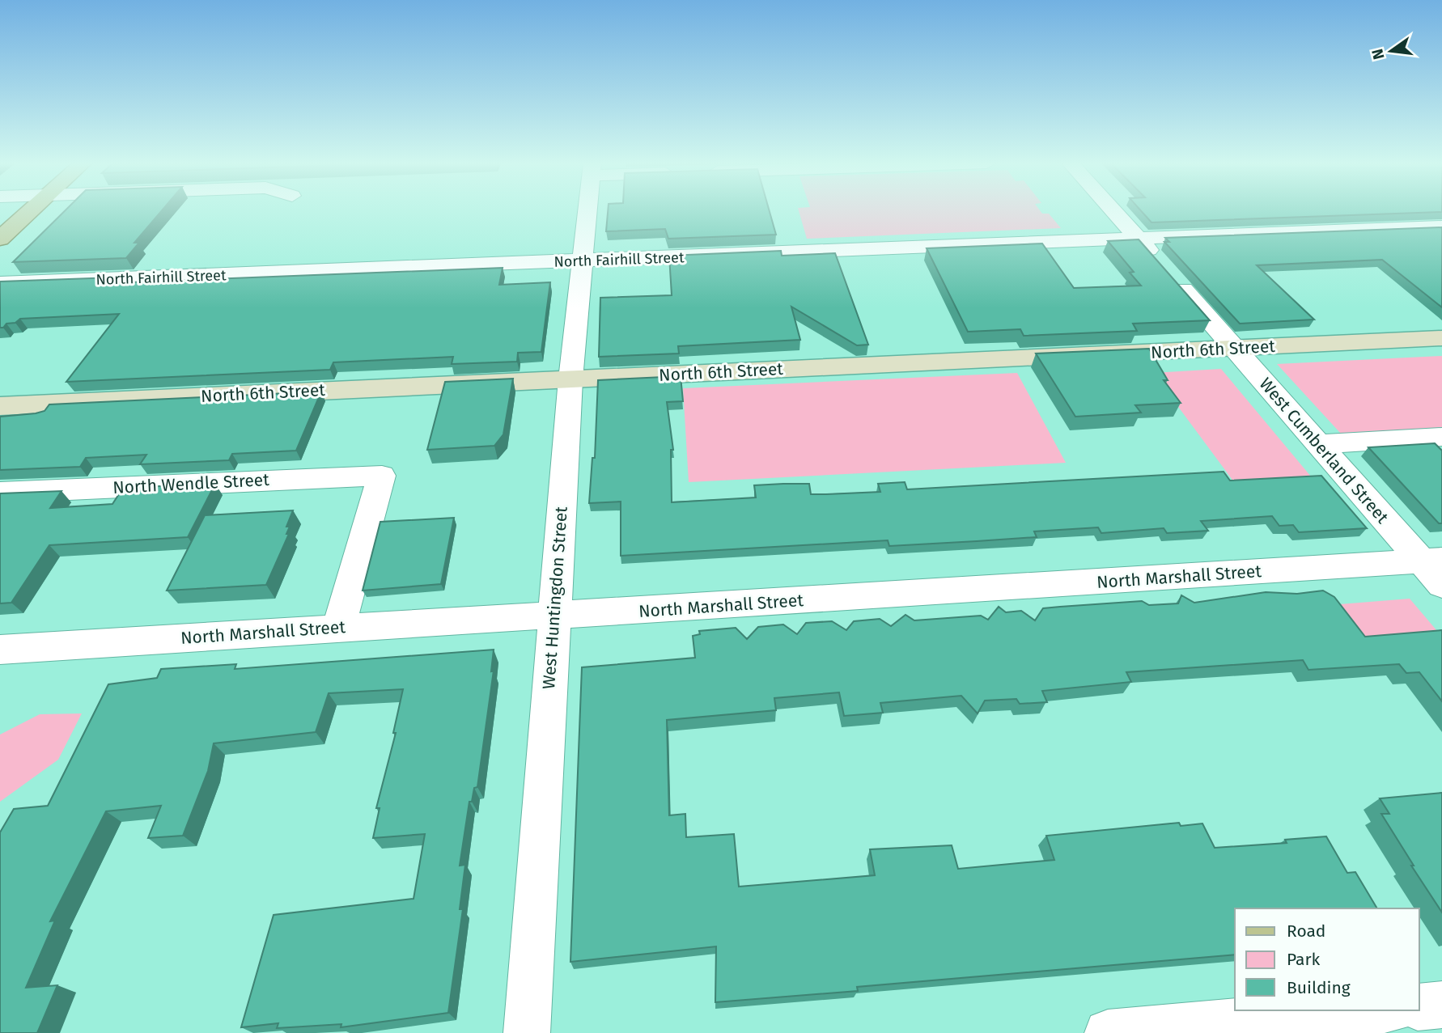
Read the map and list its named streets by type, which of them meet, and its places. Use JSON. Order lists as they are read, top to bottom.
{
  "streets": {
    "main road": ["North 6th Street"],
    "street": [
      "North Fairhill Street",
      "West Cumberland Street",
      "North Wendle Street",
      "North Marshall Street",
      "West Huntingdon Street"
    ]
  },
  "crossings": [
    ["North Fairhill Street", "West Cumberland Street"],
    ["North Fairhill Street", "West Huntingdon Street"],
    ["North 6th Street", "West Cumberland Street"],
    ["North 6th Street", "West Huntingdon Street"],
    ["West Cumberland Street", "North Marshall Street"],
    ["North Marshall Street", "West Huntingdon Street"]
  ],
  "legend": ["Road", "Park", "Building"],
  "north": "left"
}
